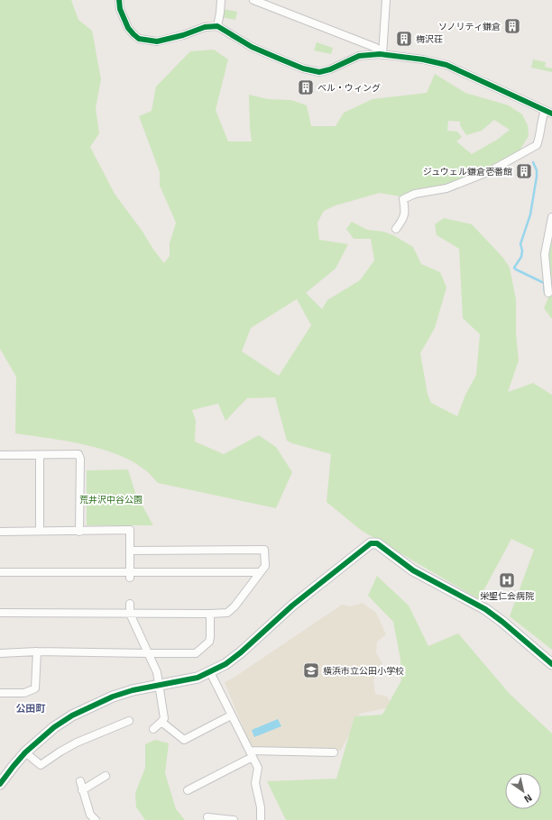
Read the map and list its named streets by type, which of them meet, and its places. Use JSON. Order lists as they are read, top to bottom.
{
  "districts": ["公田町"],
  "parks": ["荒井沢中谷公園"],
  "places": {
    "building": [
      "ソノリティ鎌倉",
      "梅沢荘",
      "ベル・ウィング",
      "ジュウェル鎌倉壱番館"
    ],
    "hospital": ["栄聖仁会病院"],
    "school or university": ["横浜市立公田小学校"]
  },
  "north": "bottom right"
}
